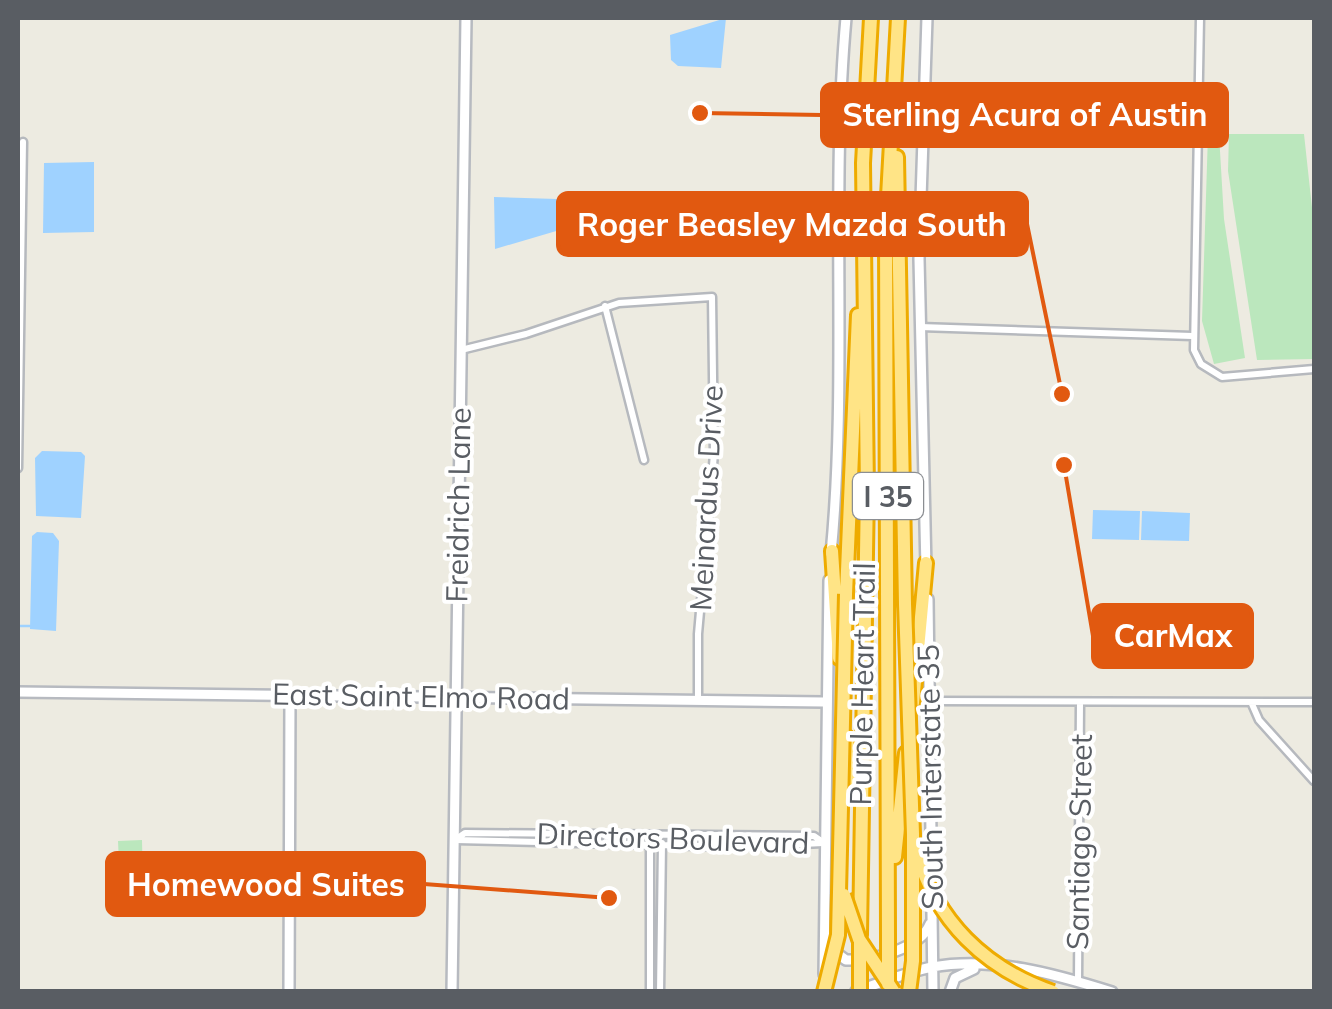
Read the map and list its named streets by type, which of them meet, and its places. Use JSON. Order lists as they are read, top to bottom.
{
  "streets": {
    "highway": ["I 35", "Purple Heart Trail"],
    "main road": ["Freidrich Lane", "East Saint Elmo Road", "South Interstate 35"],
    "street": ["Meinardus Drive", "Directors Boulevard", "Santiago Street"]
  },
  "crossings": [
    ["Meinardus Drive", "East Saint Elmo Road"],
    ["Freidrich Lane", "East Saint Elmo Road"],
    ["Freidrich Lane", "Directors Boulevard"]
  ],
  "places": [
    "Sterling Acura of Austin",
    "Roger Beasley Mazda South",
    "CarMax",
    "Homewood Suites"
  ]
}
